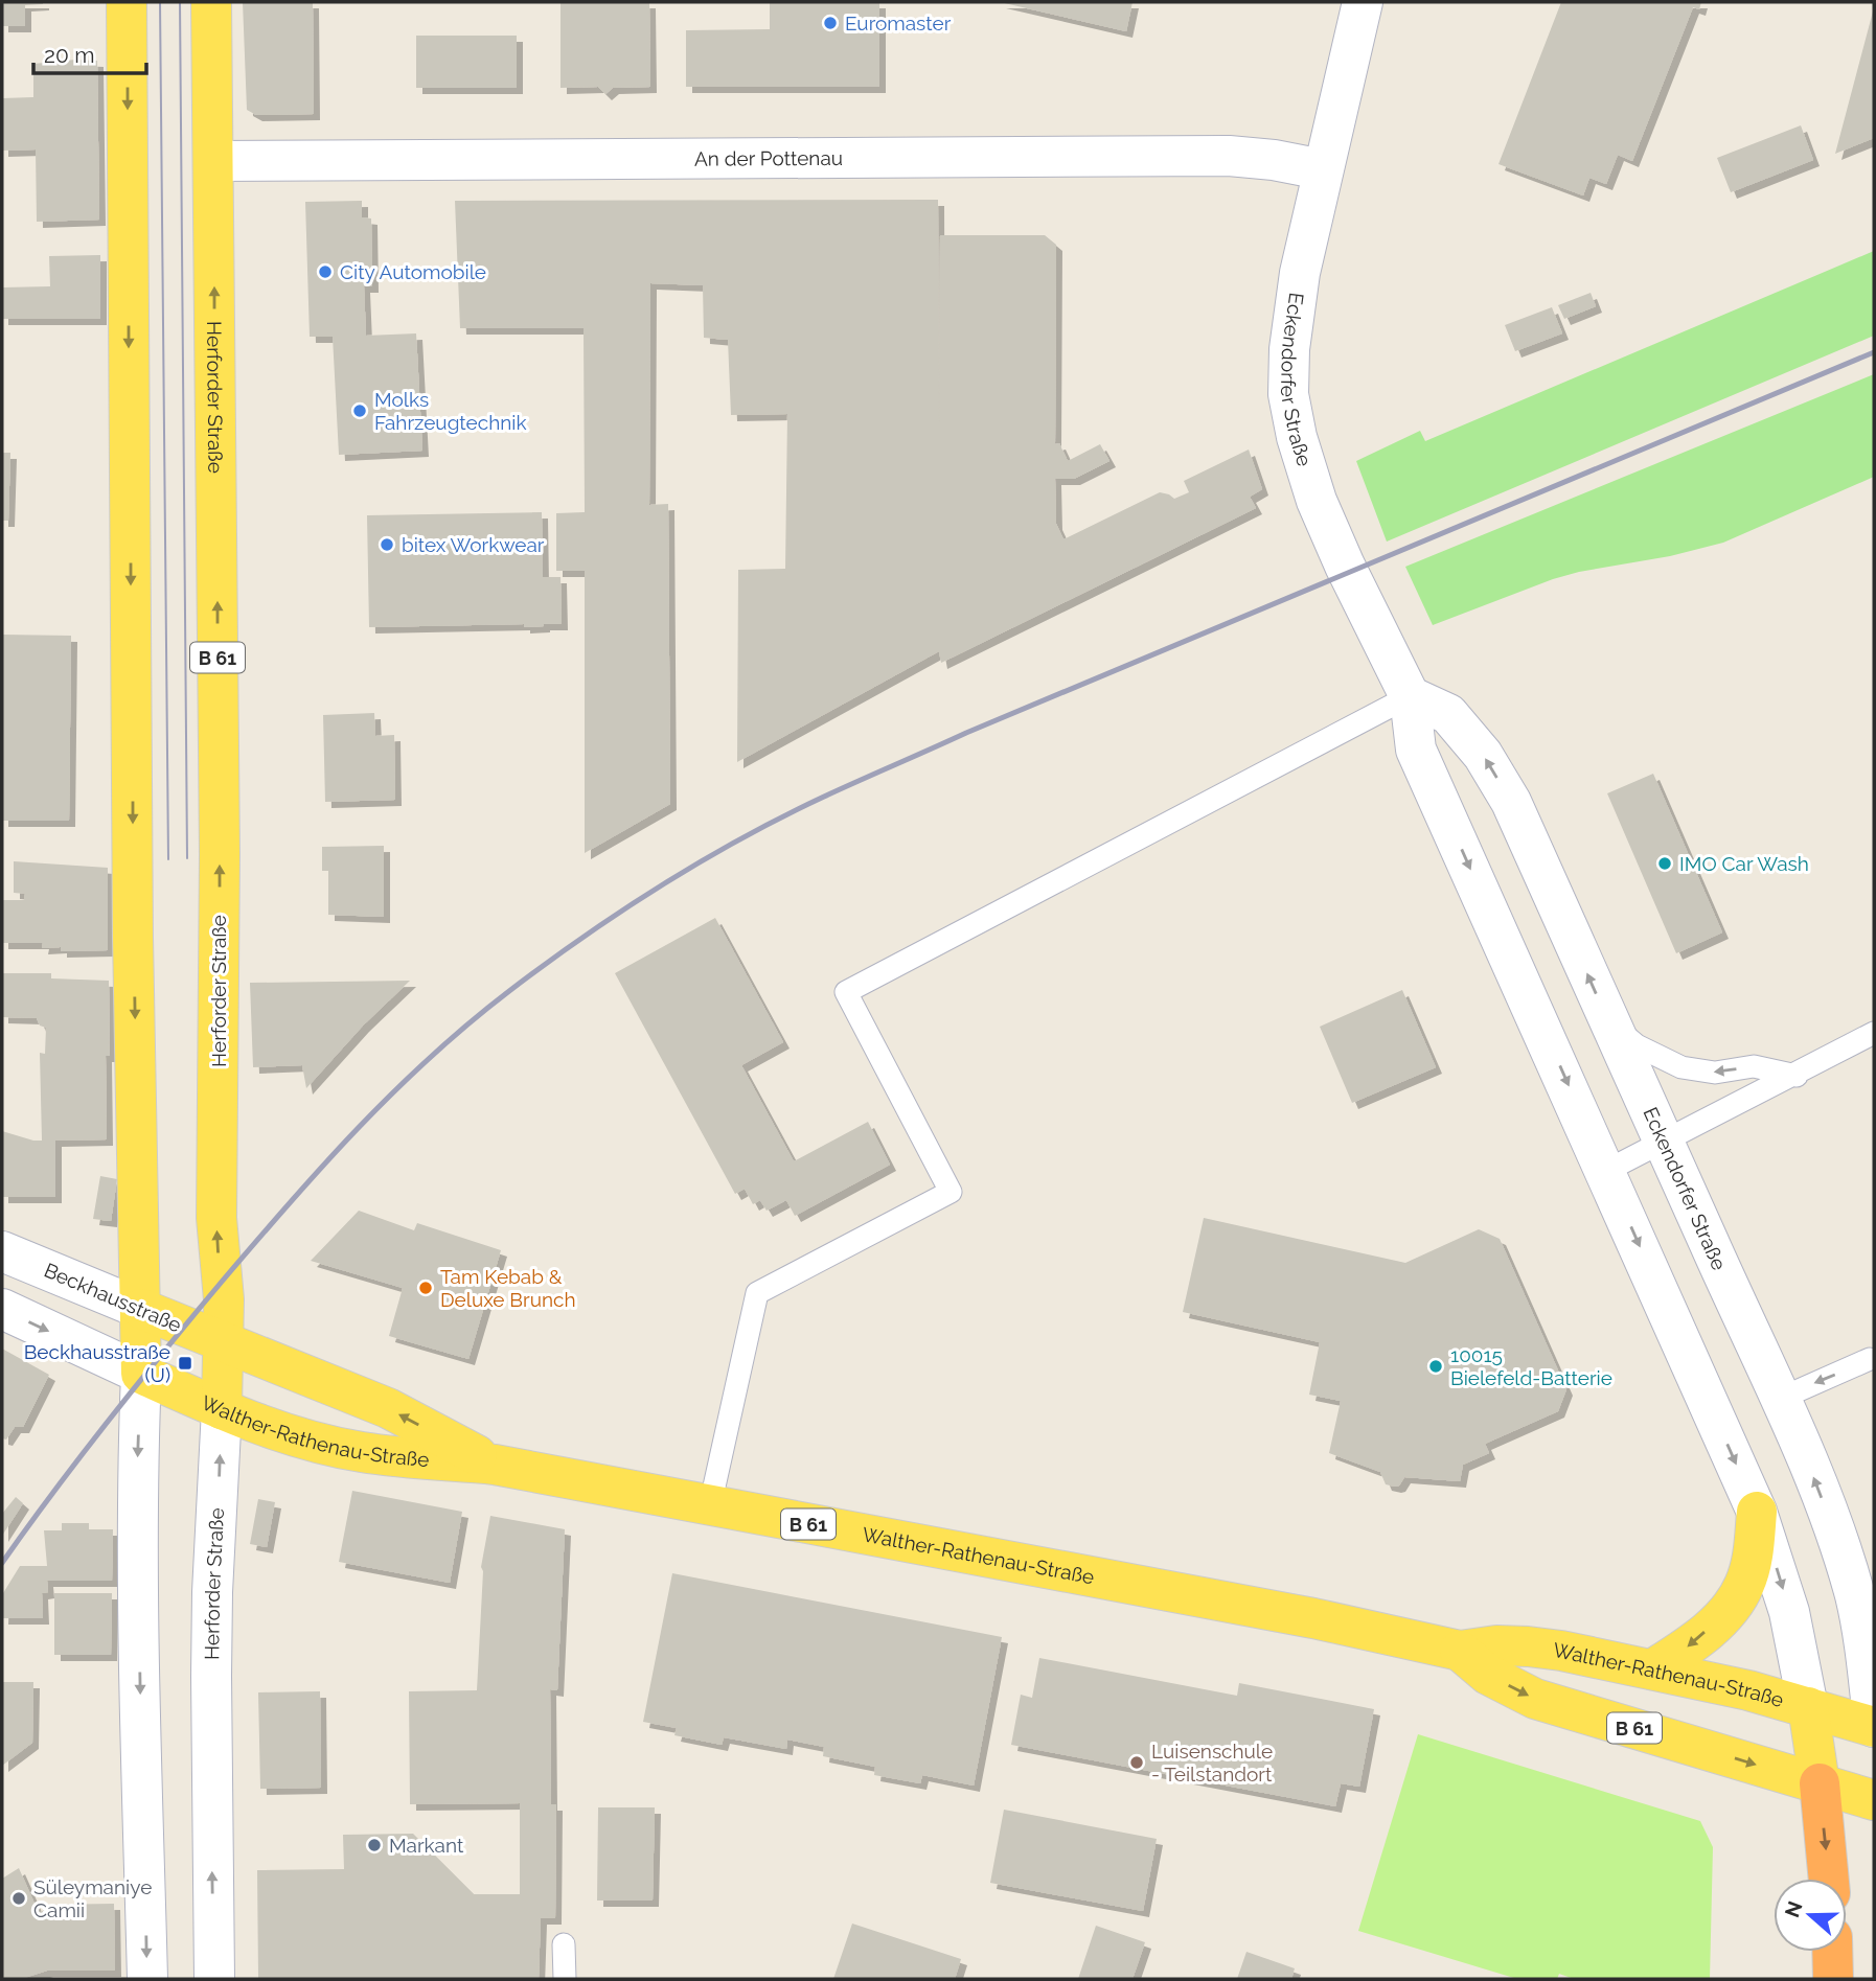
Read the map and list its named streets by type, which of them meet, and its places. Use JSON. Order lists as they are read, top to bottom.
{
  "streets": {
    "main road": [
      "An der Pottenau",
      "Eckendorfer Straße",
      "Herforder Straße",
      "B 61",
      "Beckhausstraße",
      "Walther-Rathenau-Straße"
    ]
  },
  "crossings": [
    ["An der Pottenau", "Eckendorfer Straße"],
    ["An der Pottenau", "Herforder Straße"],
    ["Eckendorfer Straße", "Walther-Rathenau-Straße"],
    ["Herforder Straße", "Beckhausstraße"],
    ["Herforder Straße", "Walther-Rathenau-Straße"],
    ["Beckhausstraße", "Walther-Rathenau-Straße"]
  ],
  "places": {
    "other": [
      "Euromaster",
      "City Automobile",
      "Molks Fahrzeugtechnik",
      "bitex Workwear",
      "IMO Car Wash",
      "Tam Kebab & Deluxe Brunch",
      "10015 Bielefeld-Batterie",
      "Luisenschule - Teilstandort",
      "Markant",
      "Süleymaniye Camii"
    ],
    "transit": ["Beckhausstraße (U)"]
  },
  "scale_bar": "20 m",
  "north": "left"
}
